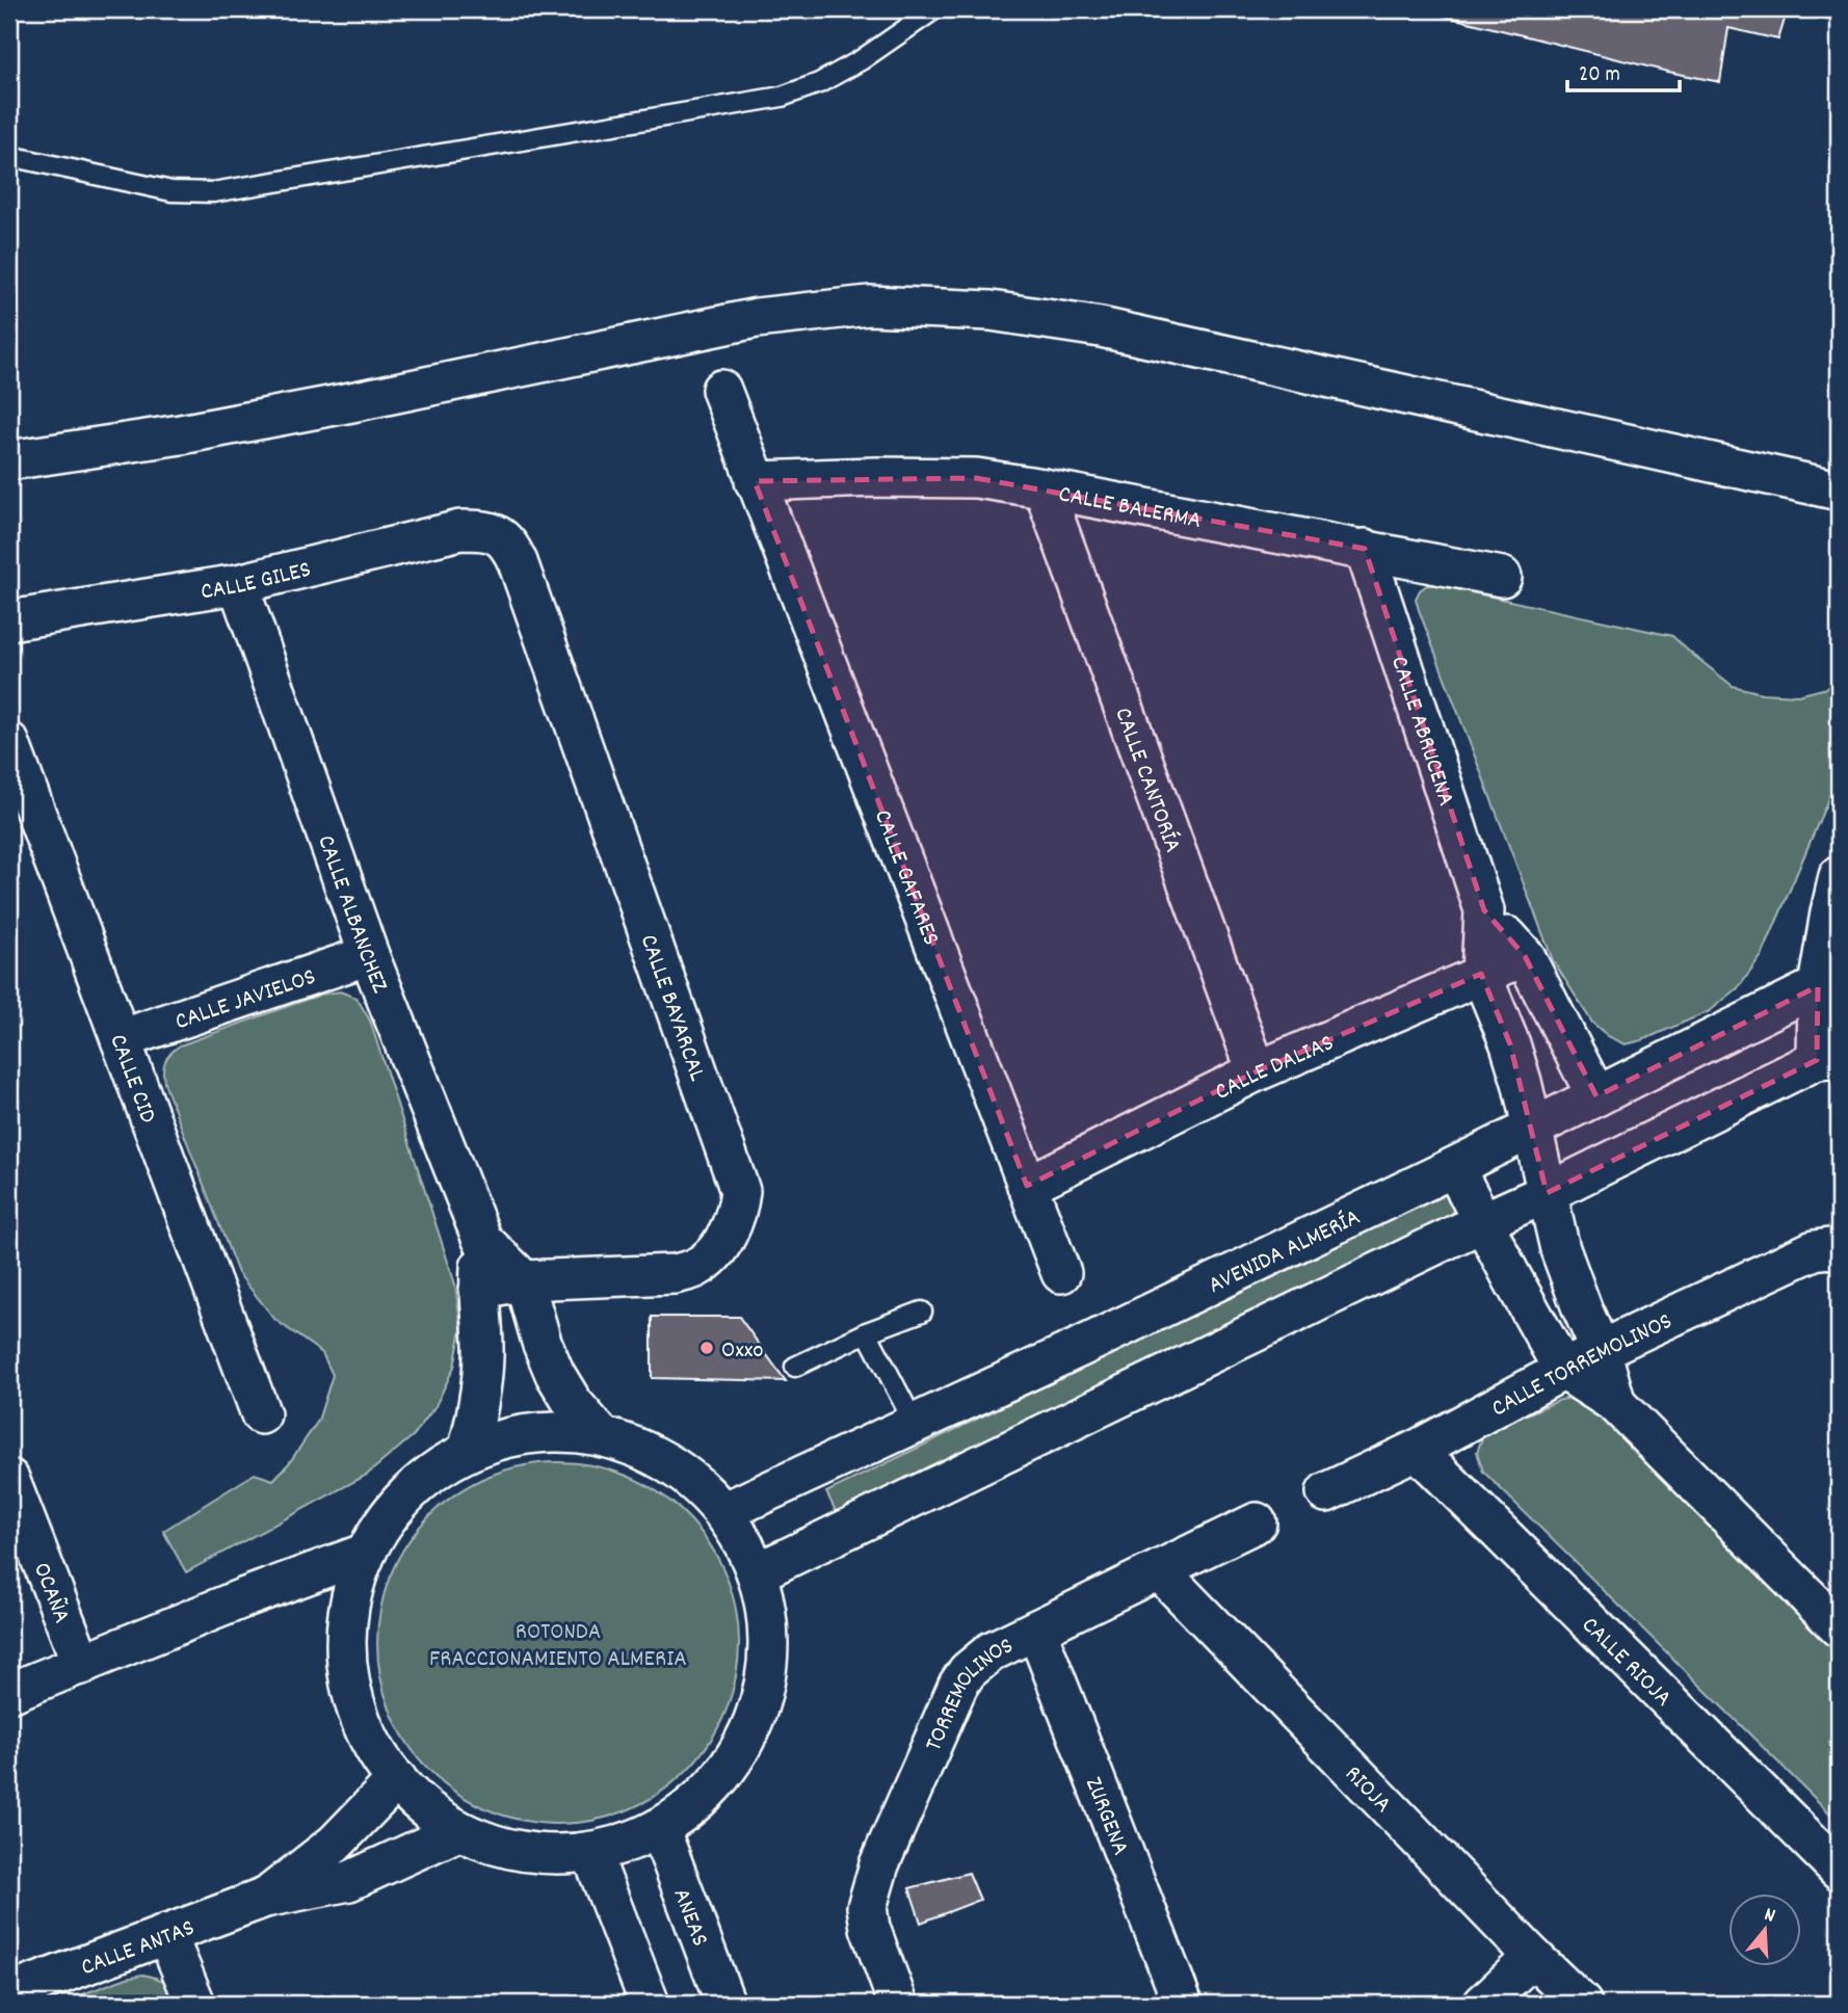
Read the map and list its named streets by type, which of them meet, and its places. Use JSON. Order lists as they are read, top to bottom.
{
  "streets": {
    "street": [
      "CALLE BALERMA",
      "CALLE GILES",
      "CALLE ABRUCENA",
      "CALLE CANTORÍA",
      "CALLE GAFARES",
      "CALLE ALBANCHEZ",
      "CALLE JAVIELOS",
      "CALLE BAYARCAL",
      "CALLE DALIAS",
      "CALLE CID",
      "AVENIDA ALMERÍA",
      "CALLE TORREMOLINOS",
      "OCAÑA",
      "CALLE RIOJA",
      "TORREMOLINOS",
      "RIOJA",
      "ZURGENA",
      "ANEAS",
      "CALLE ANTAS"
    ]
  },
  "crossings": [
    ["CALLE BALERMA", "CALLE ABRUCENA"],
    ["CALLE BALERMA", "CALLE CANTORÍA"],
    ["CALLE BALERMA", "CALLE GAFARES"],
    ["CALLE GILES", "CALLE ALBANCHEZ"],
    ["CALLE GILES", "CALLE BAYARCAL"],
    ["CALLE ABRUCENA", "CALLE DALIAS"],
    ["CALLE ABRUCENA", "AVENIDA ALMERÍA"],
    ["CALLE CANTORÍA", "CALLE DALIAS"],
    ["CALLE GAFARES", "CALLE DALIAS"],
    ["CALLE ALBANCHEZ", "CALLE JAVIELOS"],
    ["CALLE ALBANCHEZ", "CALLE BAYARCAL"],
    ["CALLE JAVIELOS", "CALLE CID"],
    ["CALLE TORREMOLINOS", "CALLE RIOJA"],
    ["TORREMOLINOS", "RIOJA"],
    ["TORREMOLINOS", "ZURGENA"]
  ],
  "parks": ["ROTONDA FRACCIONAMIENTO ALMERIA"],
  "places": ["Oxxo"],
  "scale_bar": "20 m",
  "north": "top"
}
